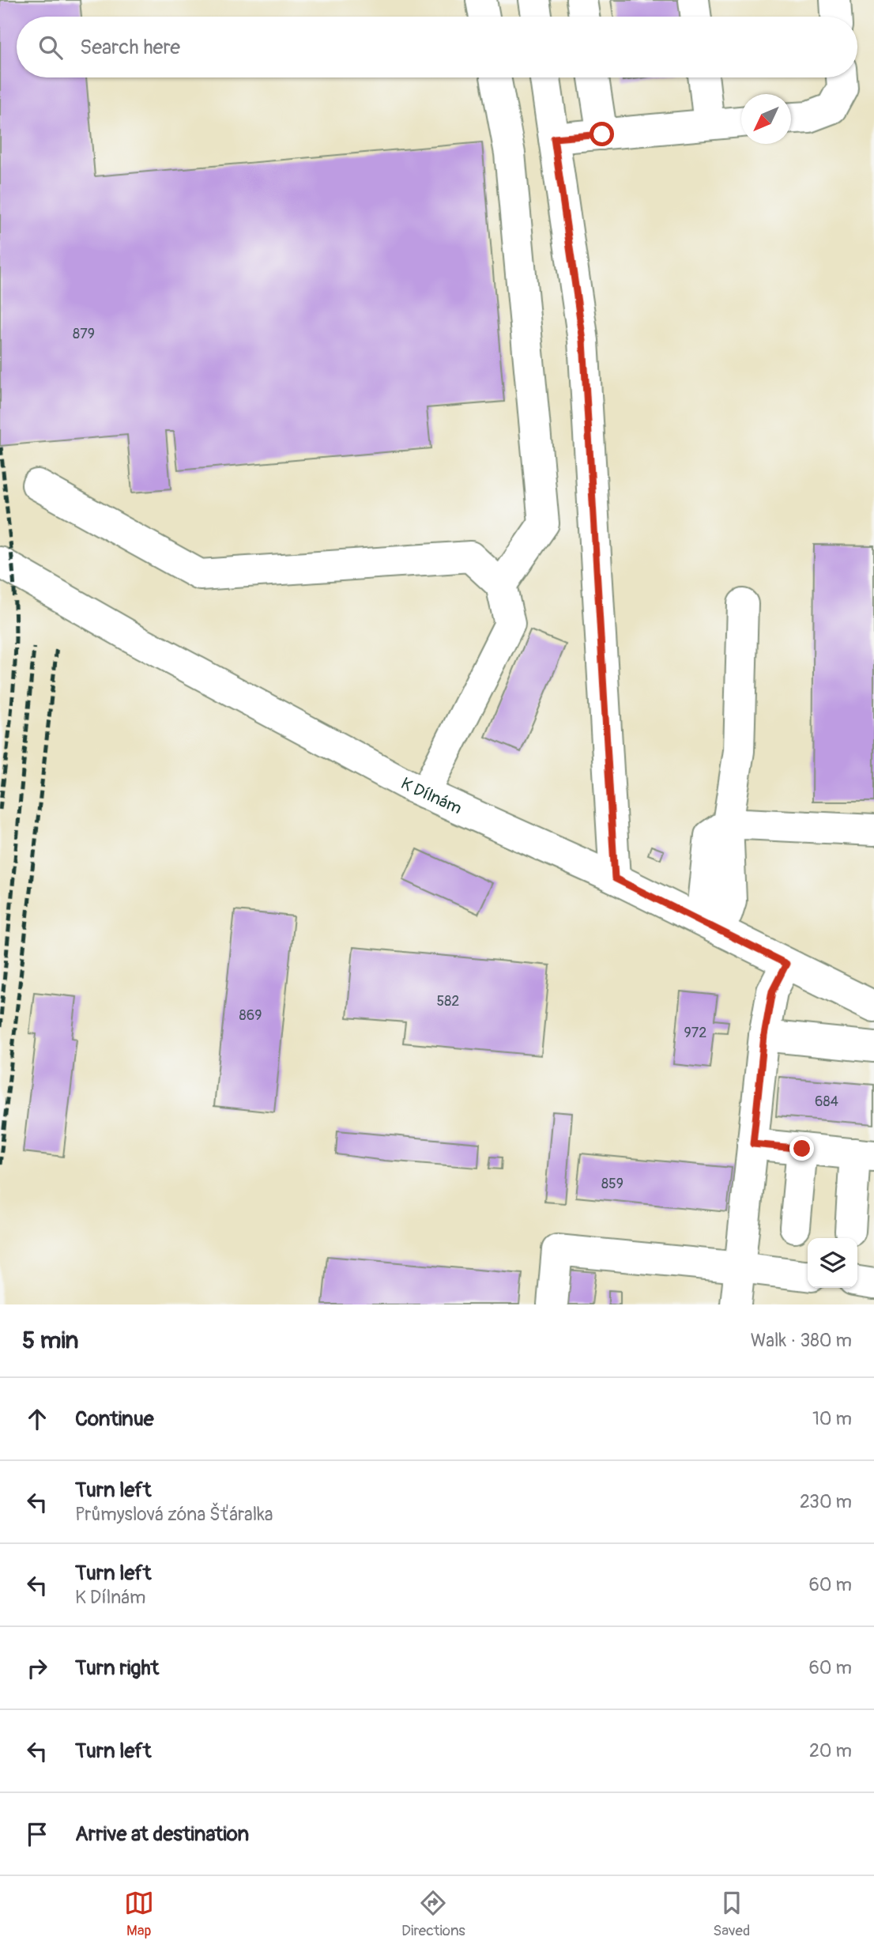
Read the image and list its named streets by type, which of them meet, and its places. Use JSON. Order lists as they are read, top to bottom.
{
  "streets": {
    "street": ["K Dílnám"]
  },
  "house_numbers": [
    "879",
    "582",
    "869",
    "972",
    "684",
    "859"
  ],
  "north": "bottom left",
  "page": {
    "search": "Search here",
    "heading": ["5 min", "Walk · 380 m"],
    "list": [
      ["Continue", "10 m"],
      ["Turn left", "Průmyslová zóna Šťáralka", "230 m"],
      ["Turn left", "K Dílnám", "60 m"],
      ["Turn right", "60 m"],
      ["Turn left", "20 m"],
      "Arrive at destination"
    ],
    "nav": ["Map", "Directions", "Saved"]
  }
}
